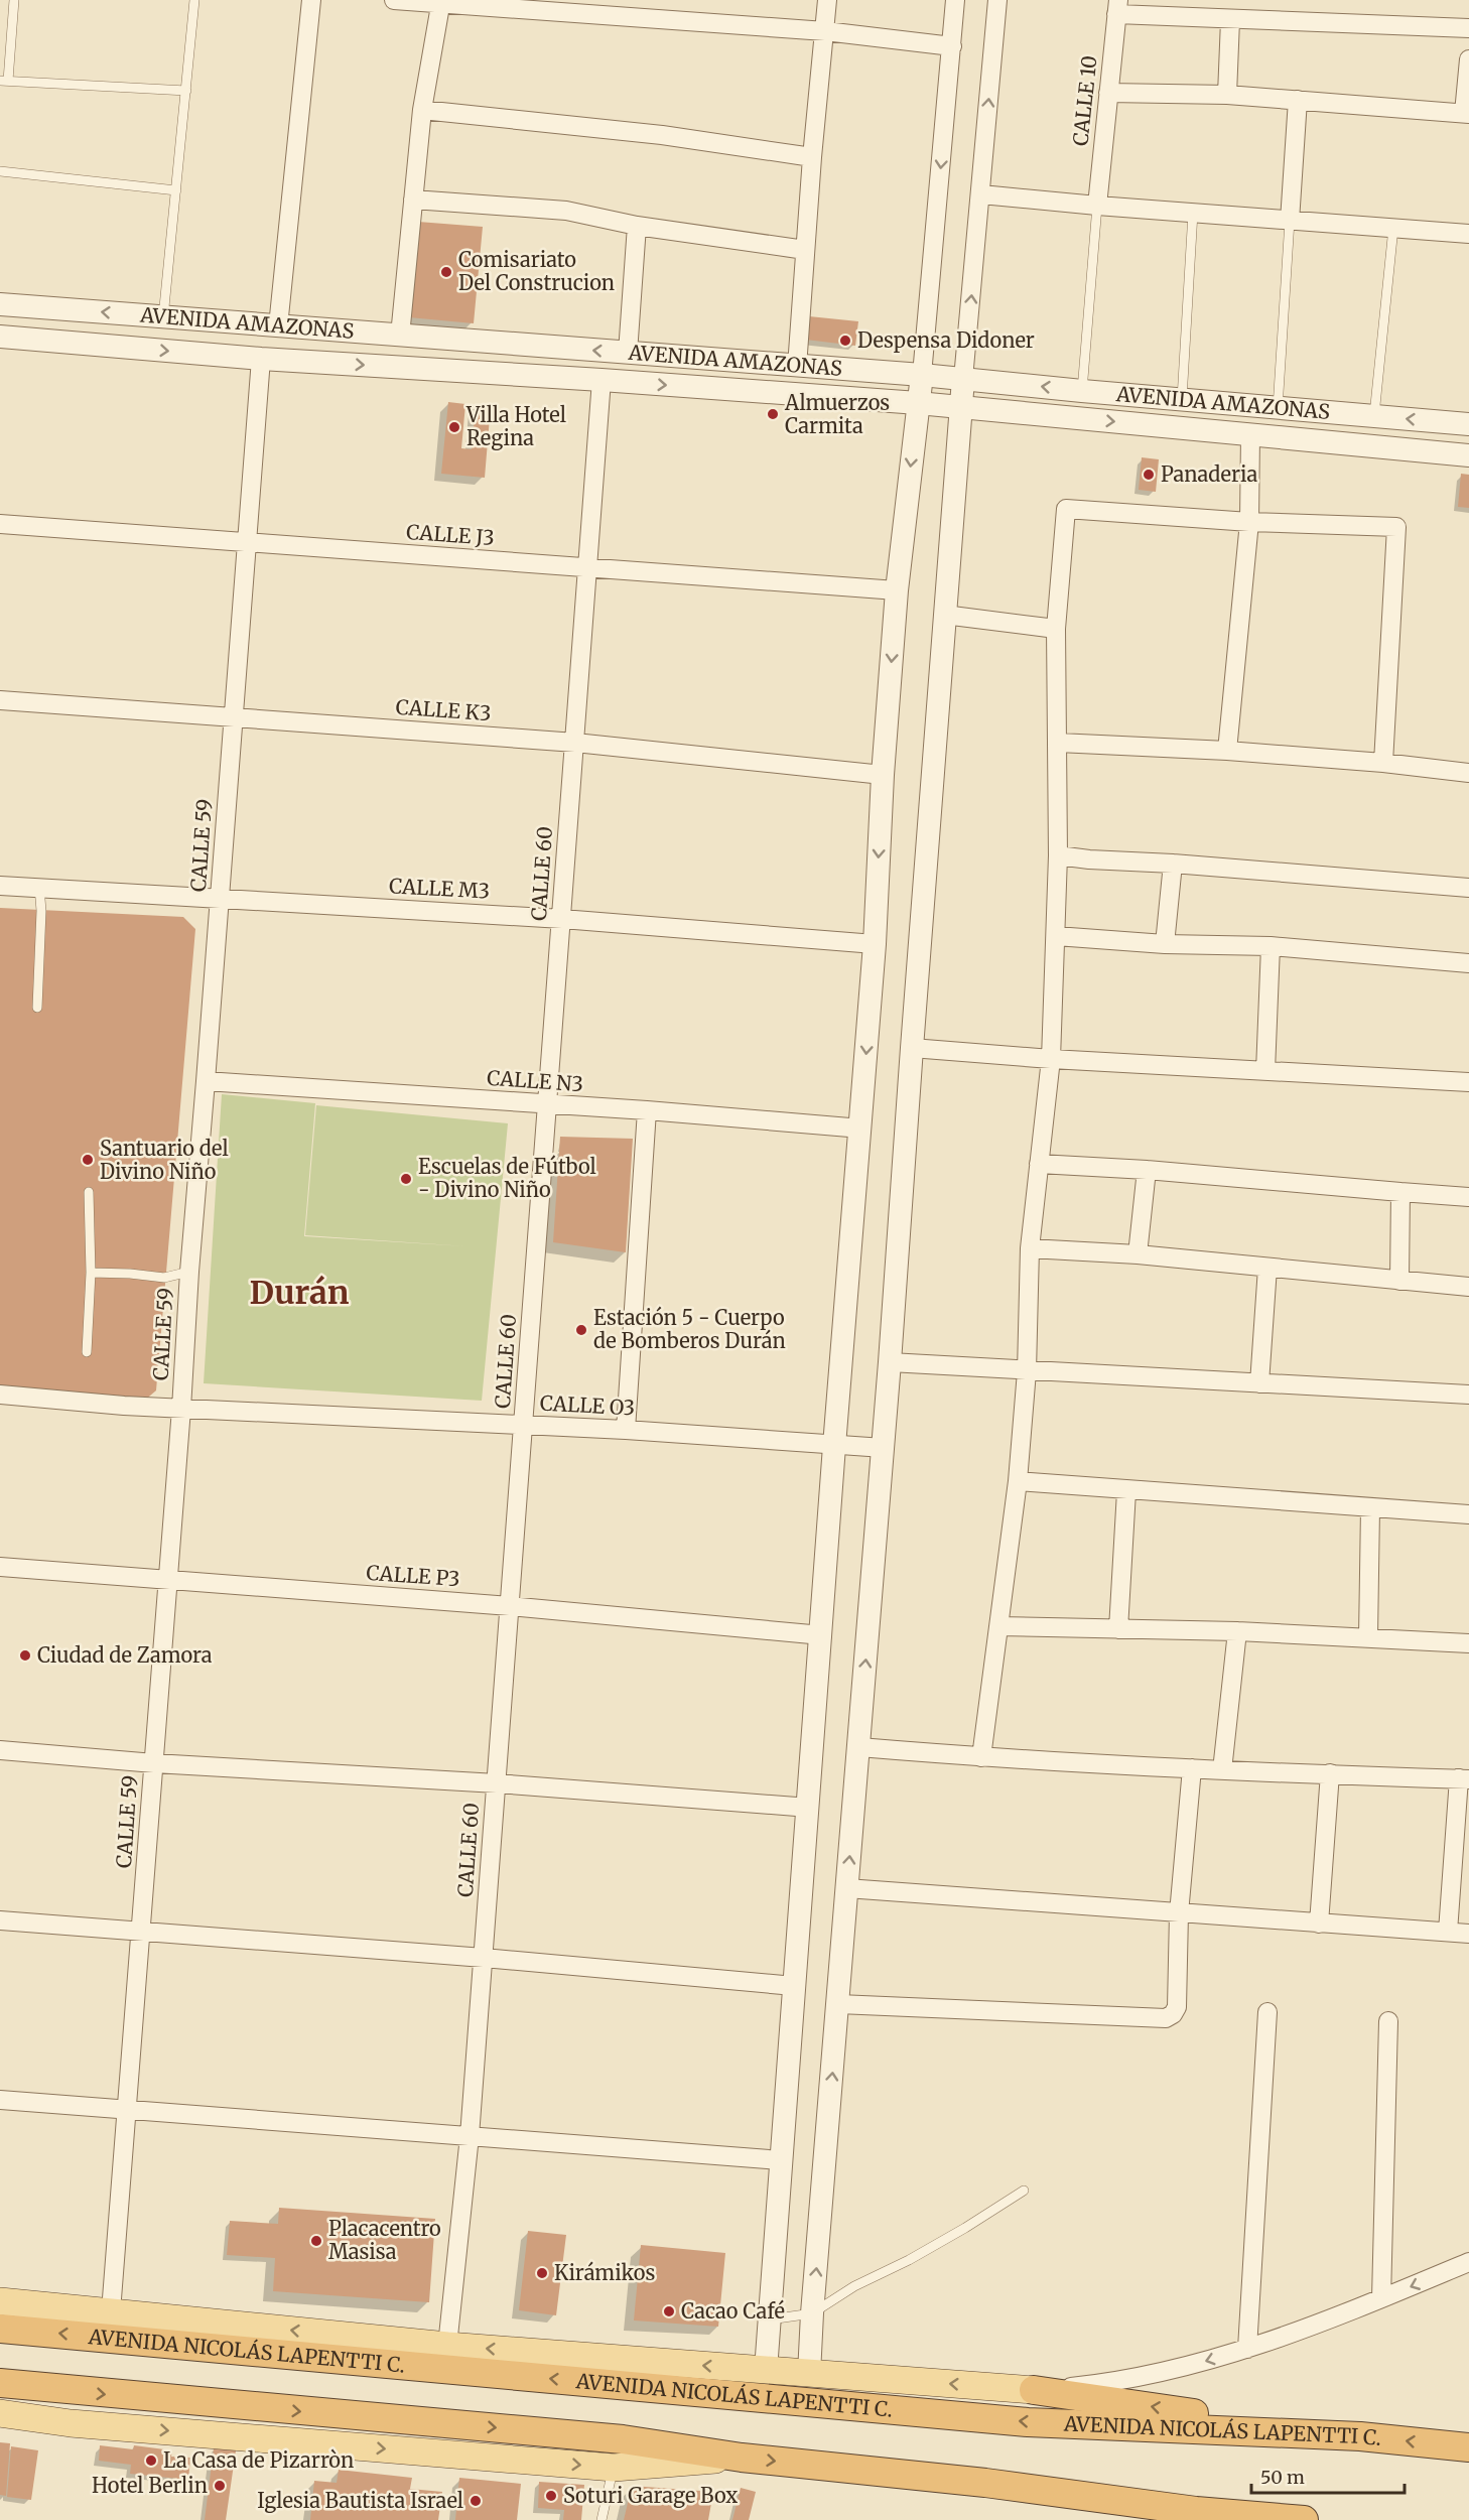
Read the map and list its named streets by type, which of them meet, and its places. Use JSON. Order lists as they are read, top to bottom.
{
  "streets": {
    "highway": ["AVENIDA NICOLÁS LAPENTTI C."],
    "street": [
      "CALLE 10",
      "AVENIDA AMAZONAS",
      "CALLE J3",
      "CALLE K3",
      "CALLE 59",
      "CALLE 60",
      "CALLE M3",
      "CALLE N3",
      "CALLE O3",
      "CALLE P3"
    ]
  },
  "crossings": [
    ["AVENIDA AMAZONAS", "CALLE 59"],
    ["AVENIDA AMAZONAS", "CALLE 60"],
    ["CALLE J3", "CALLE 59"],
    ["CALLE J3", "CALLE 60"],
    ["CALLE K3", "CALLE 59"],
    ["CALLE K3", "CALLE 60"],
    ["CALLE 59", "CALLE M3"],
    ["CALLE 59", "CALLE N3"],
    ["CALLE 59", "CALLE O3"],
    ["CALLE 59", "CALLE P3"],
    ["CALLE 59", "AVENIDA NICOLÁS LAPENTTI C."],
    ["CALLE 60", "CALLE M3"],
    ["CALLE 60", "CALLE N3"],
    ["CALLE 60", "CALLE O3"],
    ["CALLE 60", "CALLE P3"],
    ["CALLE 60", "AVENIDA NICOLÁS LAPENTTI C."]
  ],
  "districts": ["Durán"],
  "places": [
    "Comisariato Del Construcion",
    "Despensa Didoner",
    "Almuerzos Carmita",
    "Villa Hotel Regina",
    "Panaderia",
    "Santuario del Divino Niño",
    "Escuelas de Fútbol - Divino Niño",
    "Estación 5 - Cuerpo de Bomberos Durán",
    "Ciudad de Zamora",
    "Placacentro Masisa",
    "Kirámikos",
    "Cacao Café",
    "La Casa de Pizarròn",
    "Hotel Berlin",
    "Soturi Garage Box",
    "Iglesia Bautista Israel"
  ],
  "scale_bar": "50 m"
}
